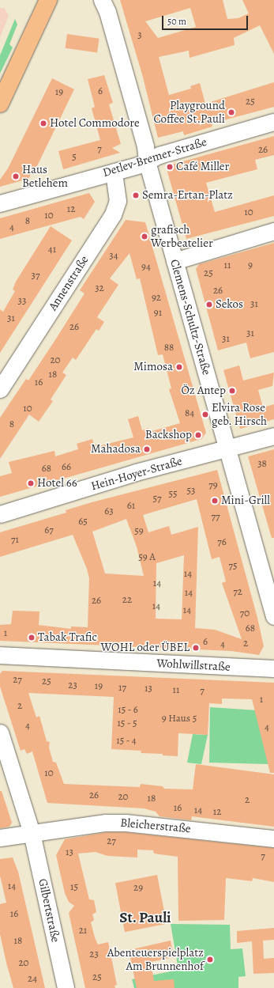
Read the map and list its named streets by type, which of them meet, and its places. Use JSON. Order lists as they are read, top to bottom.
{
  "streets": {
    "street": [
      "Detlev-Bremer-Straße",
      "Annenstraße",
      "Clemens-Schultz-Straße",
      "Hein-Hoyer-Straße",
      "Wohlwillstraße",
      "Bleicherstraße",
      "Gilbertstraße"
    ]
  },
  "crossings": [
    ["Detlev-Bremer-Straße", "Annenstraße"],
    ["Detlev-Bremer-Straße", "Clemens-Schultz-Straße"],
    ["Clemens-Schultz-Straße", "Hein-Hoyer-Straße"],
    ["Bleicherstraße", "Gilbertstraße"]
  ],
  "districts": ["St. Pauli"],
  "places": [
    "Playground Coffee St.Pauli",
    "Hotel Commodore",
    "Café Miller",
    "Haus Betlehem",
    "Semra-Ertan-Platz",
    "grafisch Werbeatelier",
    "Sekos",
    "Mimosa",
    "Öz Antep",
    "Elvira Rose geb. Hirsch",
    "Backshop",
    "Mahadosa",
    "Hotel 66",
    "Mini-Grill",
    "Tabak Trafic",
    "WOHL oder ÜBEL",
    "Abenteuerspielplatz Am Brunnenhof"
  ],
  "house_numbers": [
    "3",
    "6",
    "19",
    "25",
    "7",
    "26",
    "5",
    "12",
    "10",
    "10",
    "8",
    "4",
    "41",
    "34",
    "11",
    "9",
    "94",
    "25",
    "37",
    "32",
    "26",
    "92",
    "33",
    "31",
    "91",
    "31",
    "26",
    "31",
    "31",
    "88",
    "20",
    "18",
    "16",
    "10",
    "84",
    "8",
    "38",
    "66",
    "68",
    "79",
    "53",
    "55",
    "57",
    "61",
    "63",
    "77",
    "65",
    "67",
    "59",
    "71",
    "76",
    "59 A",
    "75",
    "14",
    "14",
    "72",
    "14",
    "22",
    "26",
    "14",
    "14",
    "70",
    "68",
    "1",
    "6",
    "2",
    "4",
    "27",
    "25",
    "23",
    "19",
    "17",
    "13",
    "11",
    "7",
    "1",
    "2",
    "15 - 6",
    "9 Haus 5",
    "15 - 5",
    "4",
    "4",
    "15 - 4",
    "10",
    "26",
    "20",
    "18",
    "2",
    "16",
    "14",
    "12",
    "27",
    "13",
    "7",
    "14",
    "15",
    "29",
    "16",
    "21",
    "18",
    "23",
    "20",
    "25",
    "24"
  ],
  "scale_bar": "50 m"
}
